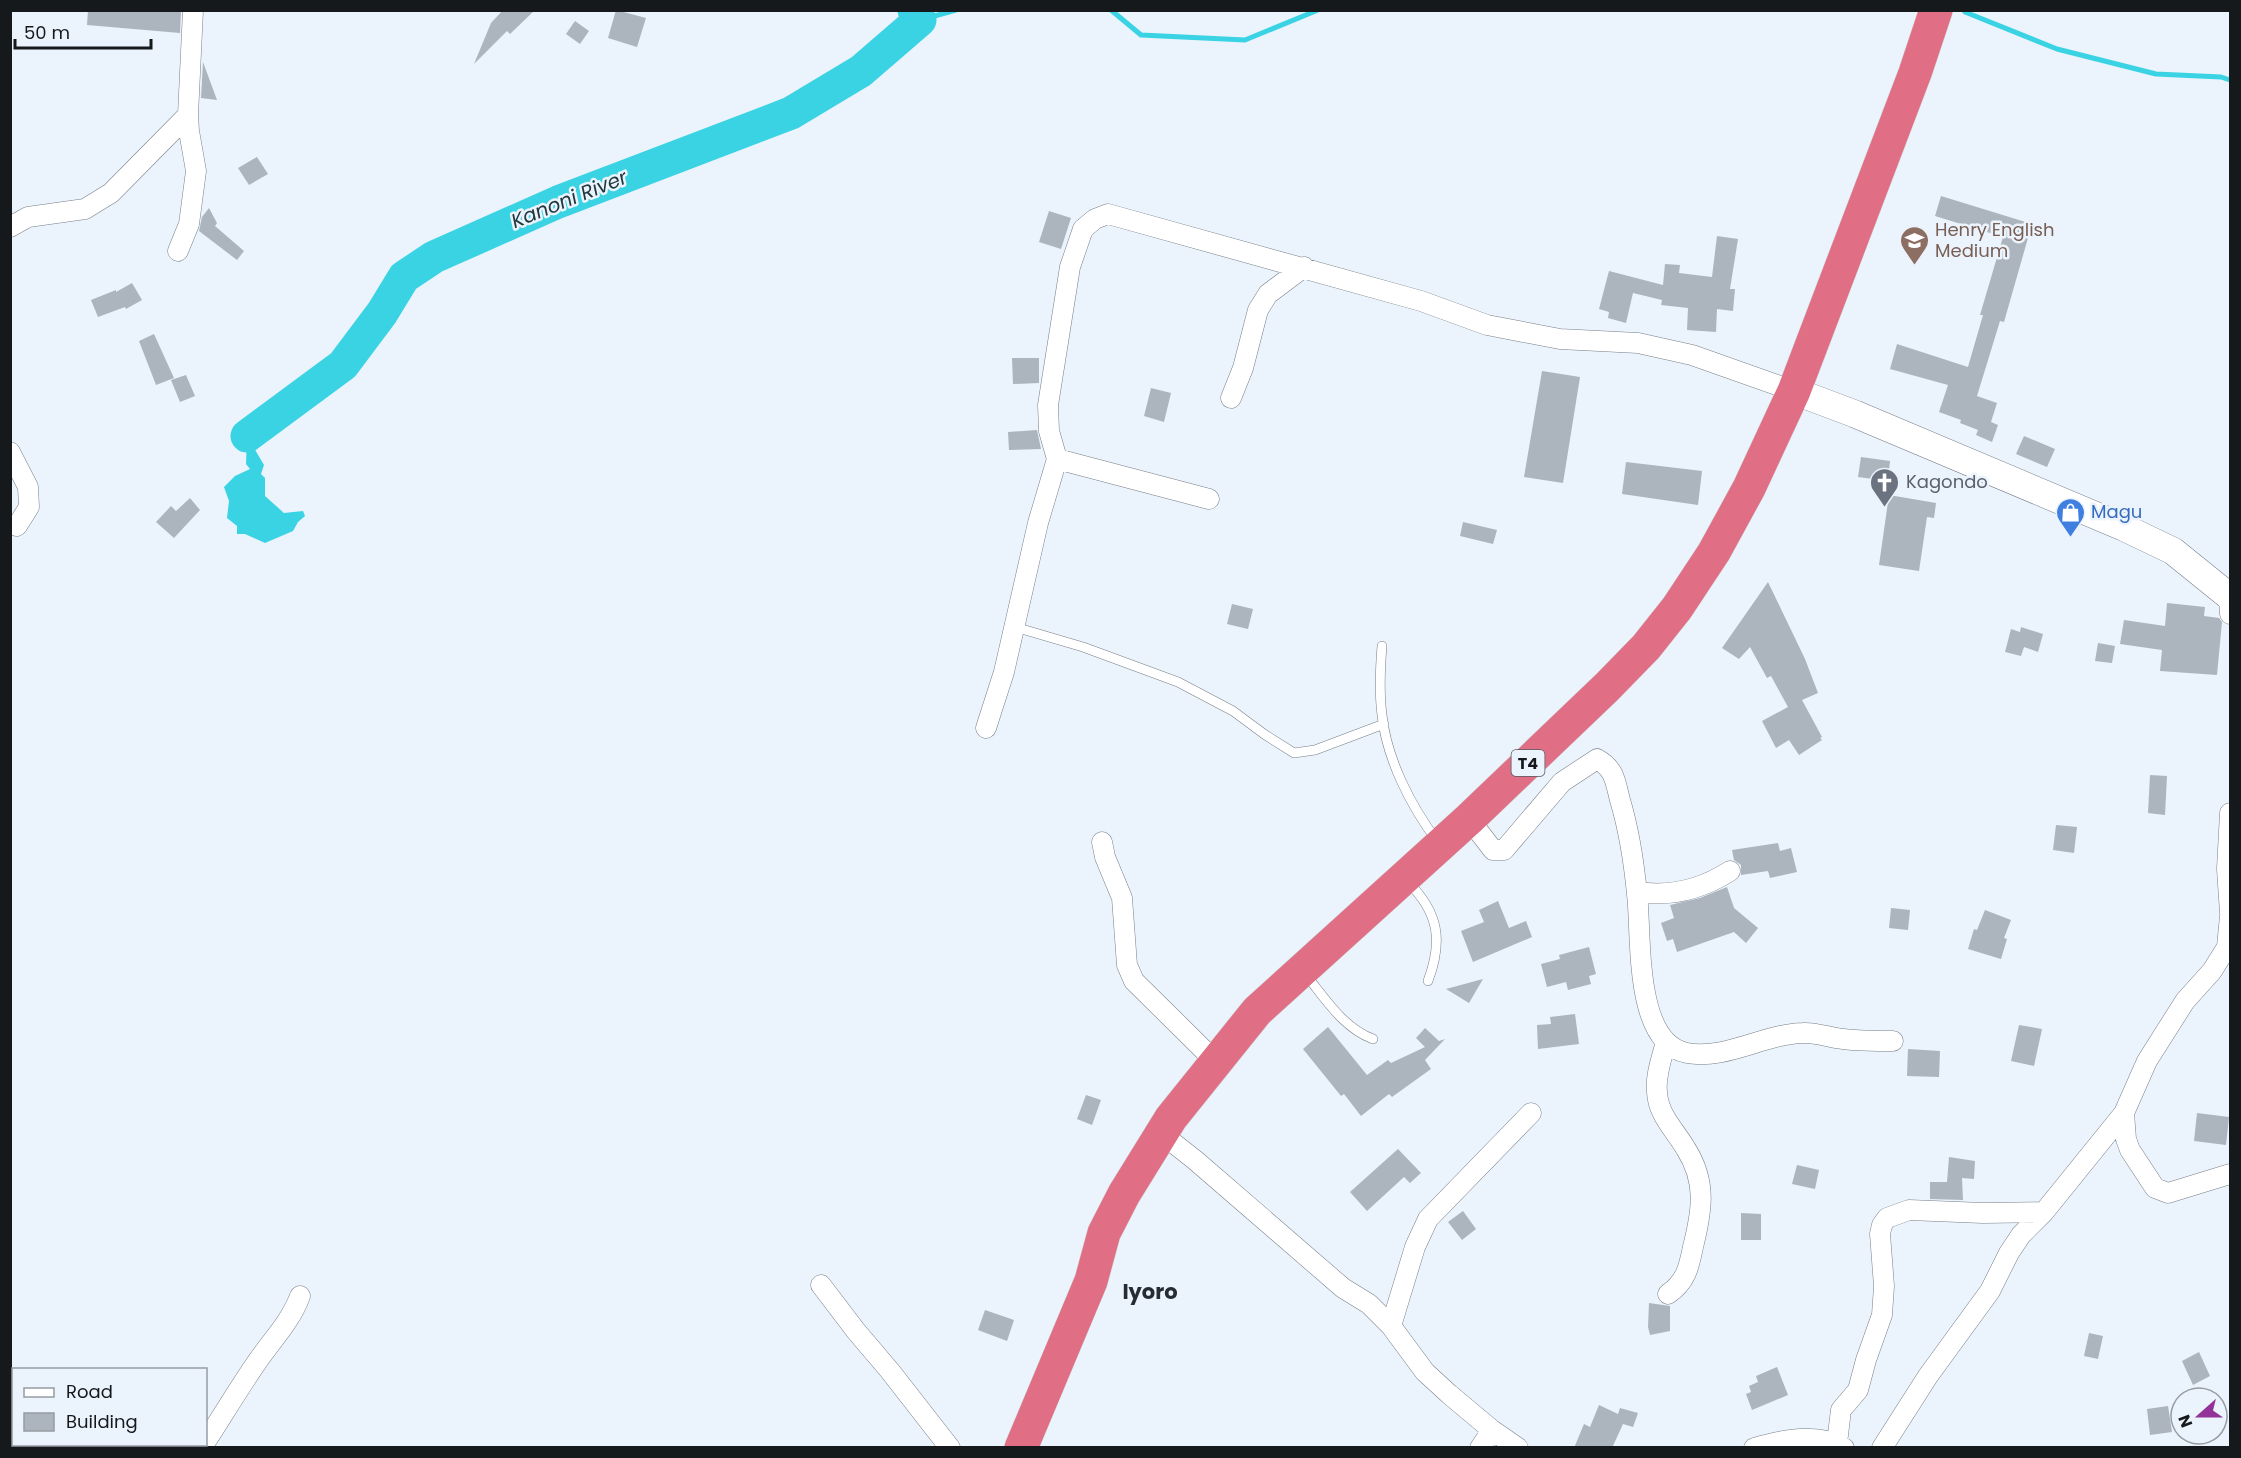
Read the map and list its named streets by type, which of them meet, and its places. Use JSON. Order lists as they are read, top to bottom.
{
  "streets": {
    "highway": ["T4"]
  },
  "districts": ["Iyoro"],
  "water": ["Kanoni River"],
  "places": {
    "school or university": ["Henry English Medium"],
    "church": ["Kagondo"],
    "shop": ["Magu"]
  },
  "legend": ["Road", "Building"],
  "scale_bar": "50 m",
  "north": "left"
}
